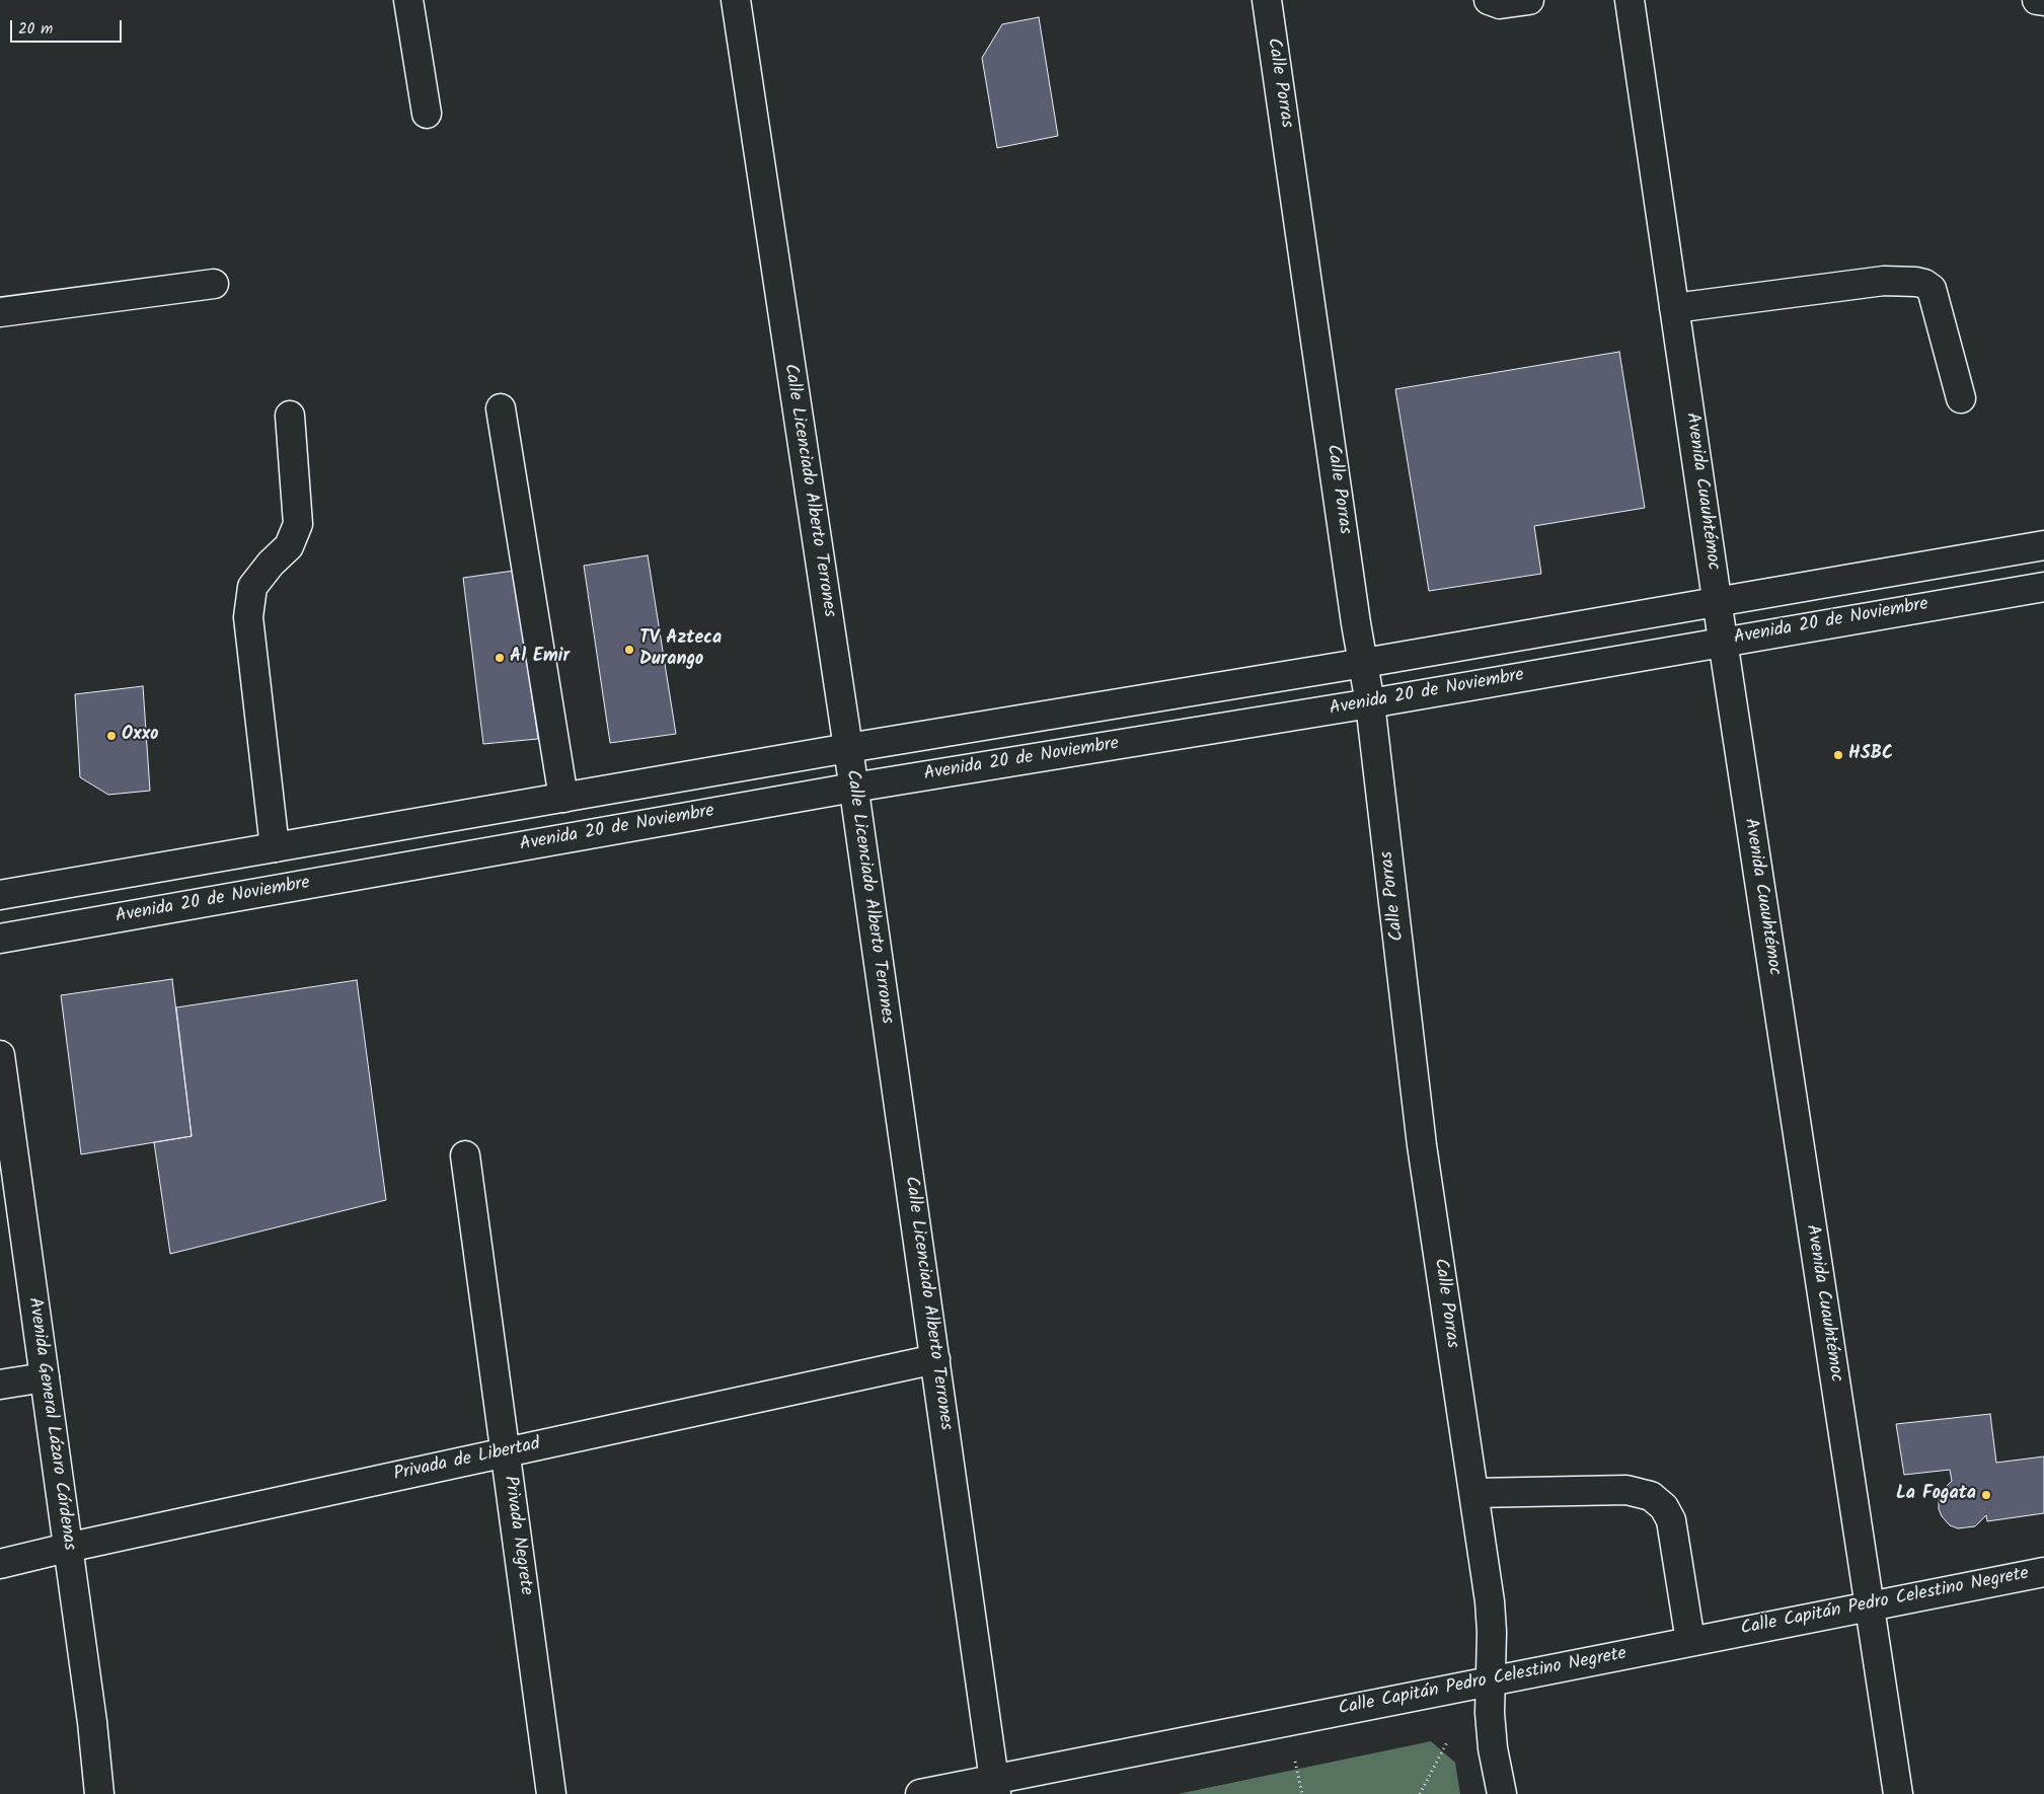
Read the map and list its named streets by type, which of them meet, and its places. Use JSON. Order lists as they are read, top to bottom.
{
  "streets": {
    "street": [
      "Calle Porras",
      "Calle Licenciado Alberto Terrones",
      "Avenida Cuauhtémoc",
      "Avenida 20 de Noviembre",
      "Avenida General Lázaro Cárdenas",
      "Privada de Libertad",
      "Privada Negrete",
      "Calle Capitán Pedro Celestino Negrete"
    ]
  },
  "crossings": [
    ["Calle Porras", "Avenida 20 de Noviembre"],
    ["Calle Porras", "Calle Capitán Pedro Celestino Negrete"],
    ["Calle Licenciado Alberto Terrones", "Avenida 20 de Noviembre"],
    ["Calle Licenciado Alberto Terrones", "Privada de Libertad"],
    ["Calle Licenciado Alberto Terrones", "Calle Capitán Pedro Celestino Negrete"],
    ["Avenida Cuauhtémoc", "Avenida 20 de Noviembre"],
    ["Avenida Cuauhtémoc", "Calle Capitán Pedro Celestino Negrete"],
    ["Avenida General Lázaro Cárdenas", "Privada de Libertad"],
    ["Privada de Libertad", "Privada Negrete"]
  ],
  "places": [
    "TV Azteca Durango",
    "Al Emir",
    "Oxxo",
    "HSBC",
    "La Fogata"
  ],
  "scale_bar": "20 m"
}
